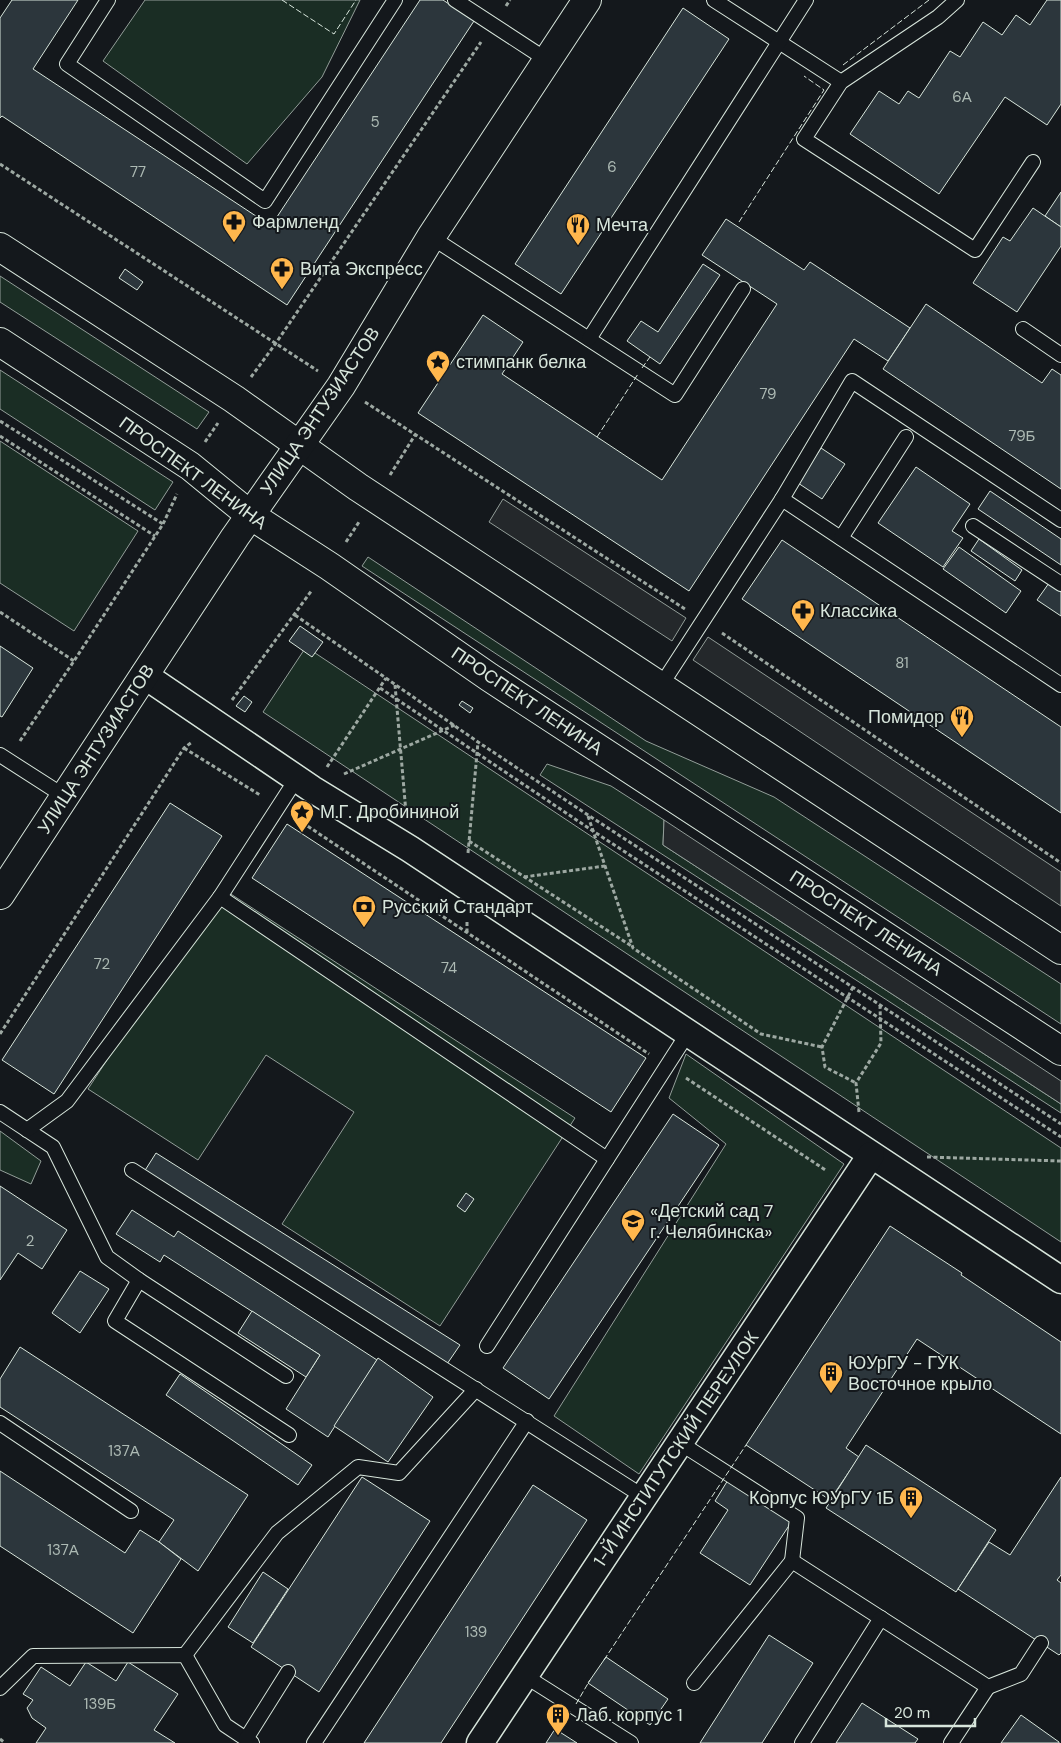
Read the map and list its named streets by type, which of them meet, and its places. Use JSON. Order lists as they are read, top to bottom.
{
  "streets": {
    "main road": ["УЛИЦА ЭНТУЗИАСТОВ", "ПРОСПЕКТ ЛЕНИНА"],
    "street": ["1-Й ИНСТИТУТСКИЙ ПЕРЕУЛОК"]
  },
  "crossings": [
    ["УЛИЦА ЭНТУЗИАСТОВ", "ПРОСПЕКТ ЛЕНИНА"]
  ],
  "places": {
    "pharmacy": ["Фармленд", "Вита Экспресс", "Классика"],
    "restaurant": ["Мечта", "Помидор"],
    "place": ["стимпанк белка", "М.Г. Дробининой"],
    "bank": ["Русский Стандарт"],
    "school or university": ["«Детский сад 7 г. Челябинска»"],
    "building": ["ЮУрГУ - ГУК Восточное крыло", "Корпус ЮУрГУ 1Б", "Лаб. корпус 1"]
  },
  "house_numbers": [
    "6А",
    "5",
    "6",
    "77",
    "79",
    "79Б",
    "81",
    "72",
    "74",
    "2",
    "137А",
    "137А",
    "139",
    "139Б"
  ],
  "scale_bar": "20 m"
}
